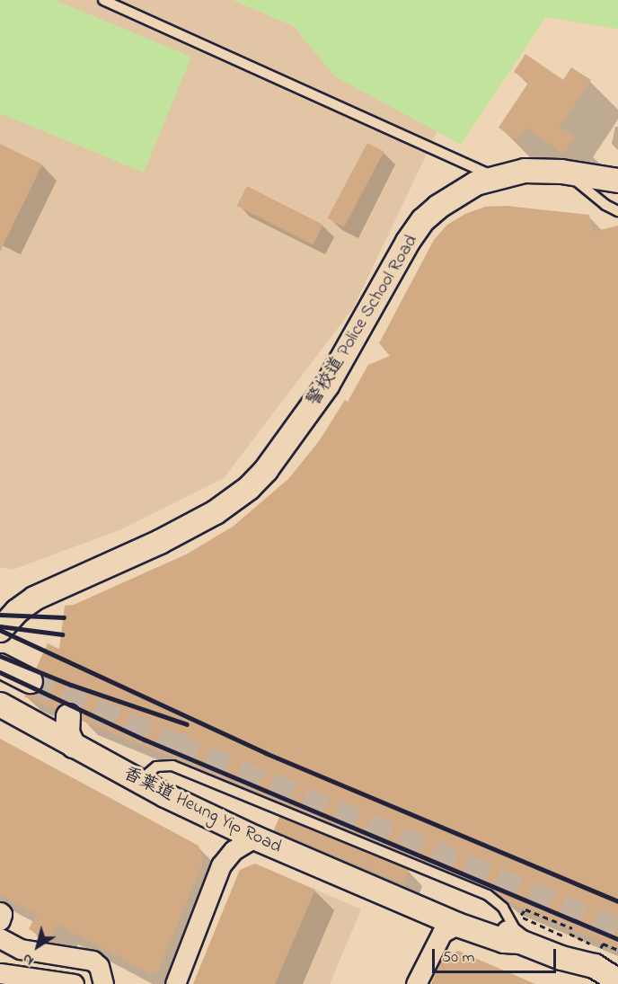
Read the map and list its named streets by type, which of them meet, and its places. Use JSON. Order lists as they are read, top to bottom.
{
  "streets": {
    "street": ["警校道 Police School Road", "香葉道 Heung Yip Road"]
  },
  "scale_bar": "50 m",
  "north": "bottom left"
}
